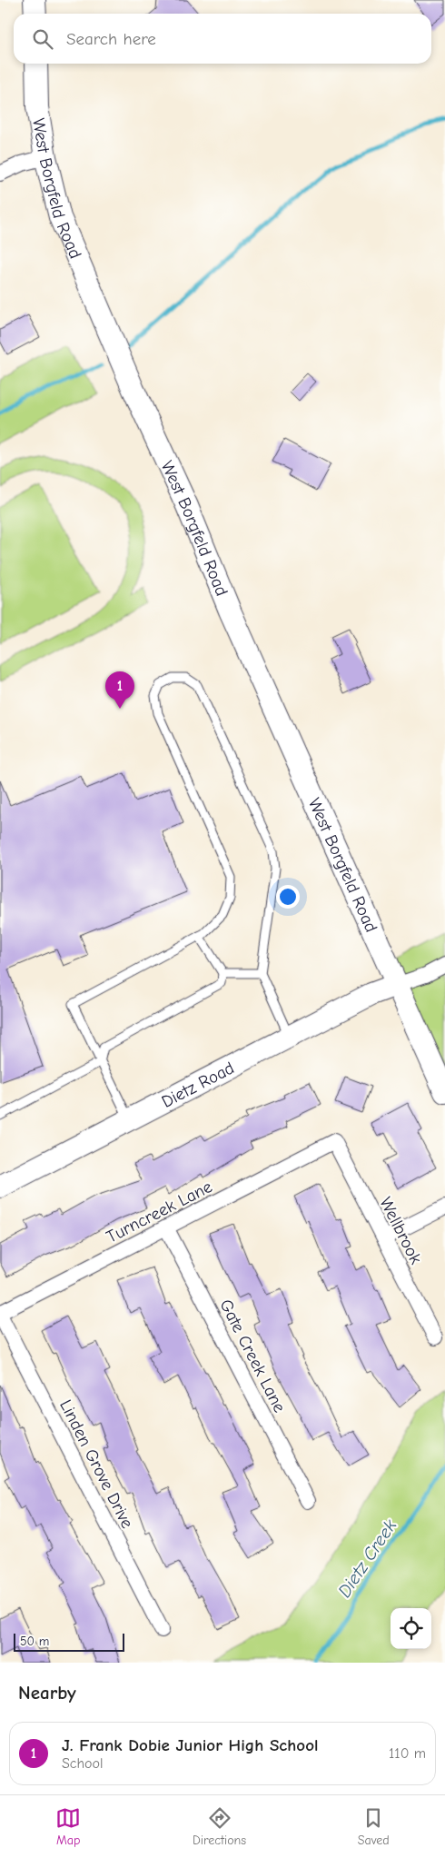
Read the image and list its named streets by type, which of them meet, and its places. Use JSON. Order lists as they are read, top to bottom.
{
  "streets": {
    "street": [
      "West Borgfeld Road",
      "Dietz Road",
      "Turncreek Lane",
      "Wellbrook",
      "Gate Creek Lane",
      "Linden Grove Drive"
    ]
  },
  "crossings": [
    ["West Borgfeld Road", "Dietz Road"],
    ["Turncreek Lane", "Wellbrook"],
    ["Turncreek Lane", "Gate Creek Lane"],
    ["Turncreek Lane", "Linden Grove Drive"]
  ],
  "water": ["Dietz Creek"],
  "scale_bar": "50 m",
  "page": {
    "search": "Search here",
    "pins": "1",
    "scale": "50 m",
    "heading": "Nearby",
    "list": [
      {
        "mark": "1",
        "name": "J. Frank Dobie Junior High School",
        "note": "School",
        "value": "110 m"
      }
    ],
    "nav": ["Map", "Directions", "Saved"]
  }
}
